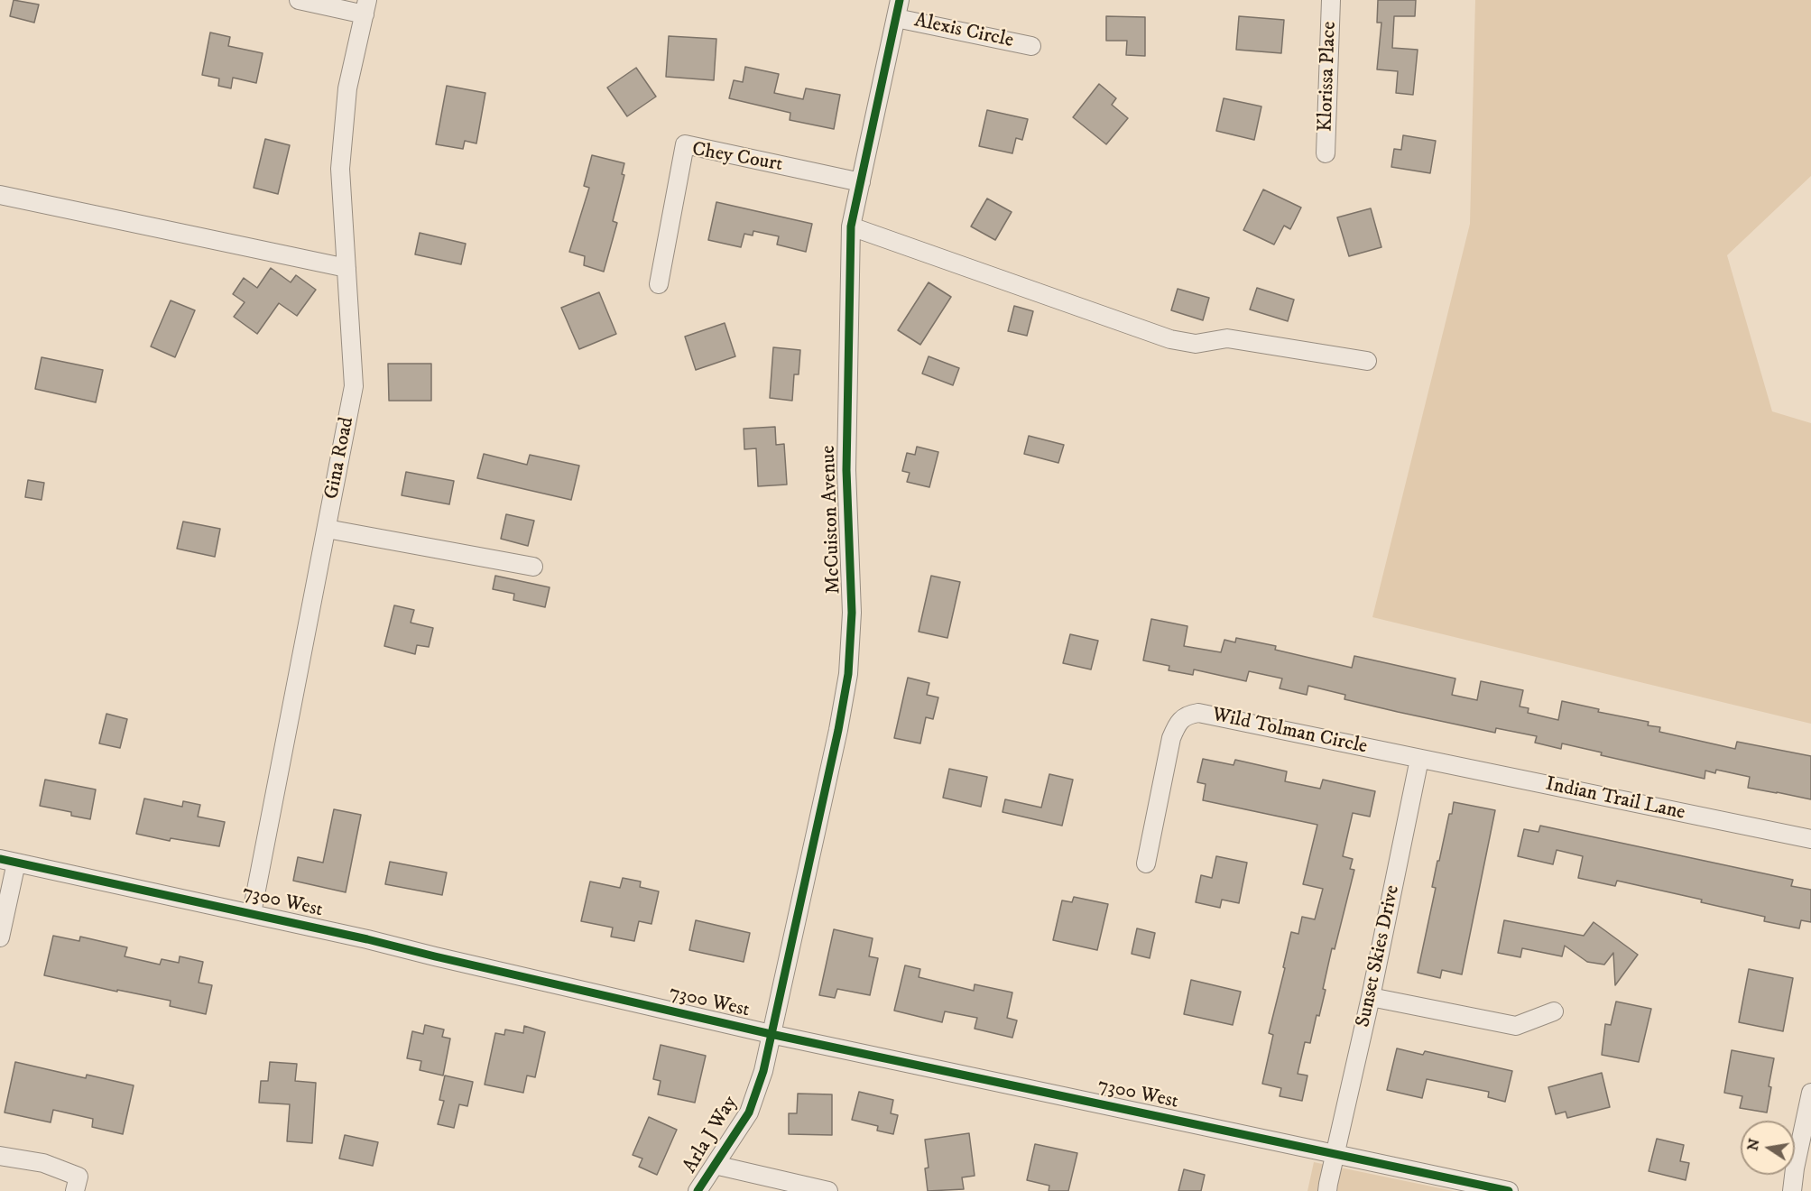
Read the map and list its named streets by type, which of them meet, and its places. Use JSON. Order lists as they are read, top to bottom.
{
  "streets": {
    "street": [
      "Alexis Circle",
      "Klorissa Place",
      "Chey Court",
      "Gina Road",
      "McCuiston Avenue",
      "Wild Tolman Circle",
      "Indian Trail Lane",
      "7300 West",
      "Sunset Skies Drive",
      "Arla J Way"
    ]
  },
  "crossings": [
    ["Alexis Circle", "McCuiston Avenue"],
    ["Chey Court", "McCuiston Avenue"],
    ["Gina Road", "7300 West"],
    ["McCuiston Avenue", "7300 West"],
    ["McCuiston Avenue", "Arla J Way"],
    ["Wild Tolman Circle", "Indian Trail Lane"],
    ["Wild Tolman Circle", "Sunset Skies Drive"],
    ["Indian Trail Lane", "Sunset Skies Drive"],
    ["7300 West", "Sunset Skies Drive"],
    ["7300 West", "Arla J Way"]
  ],
  "north": "left"
}
